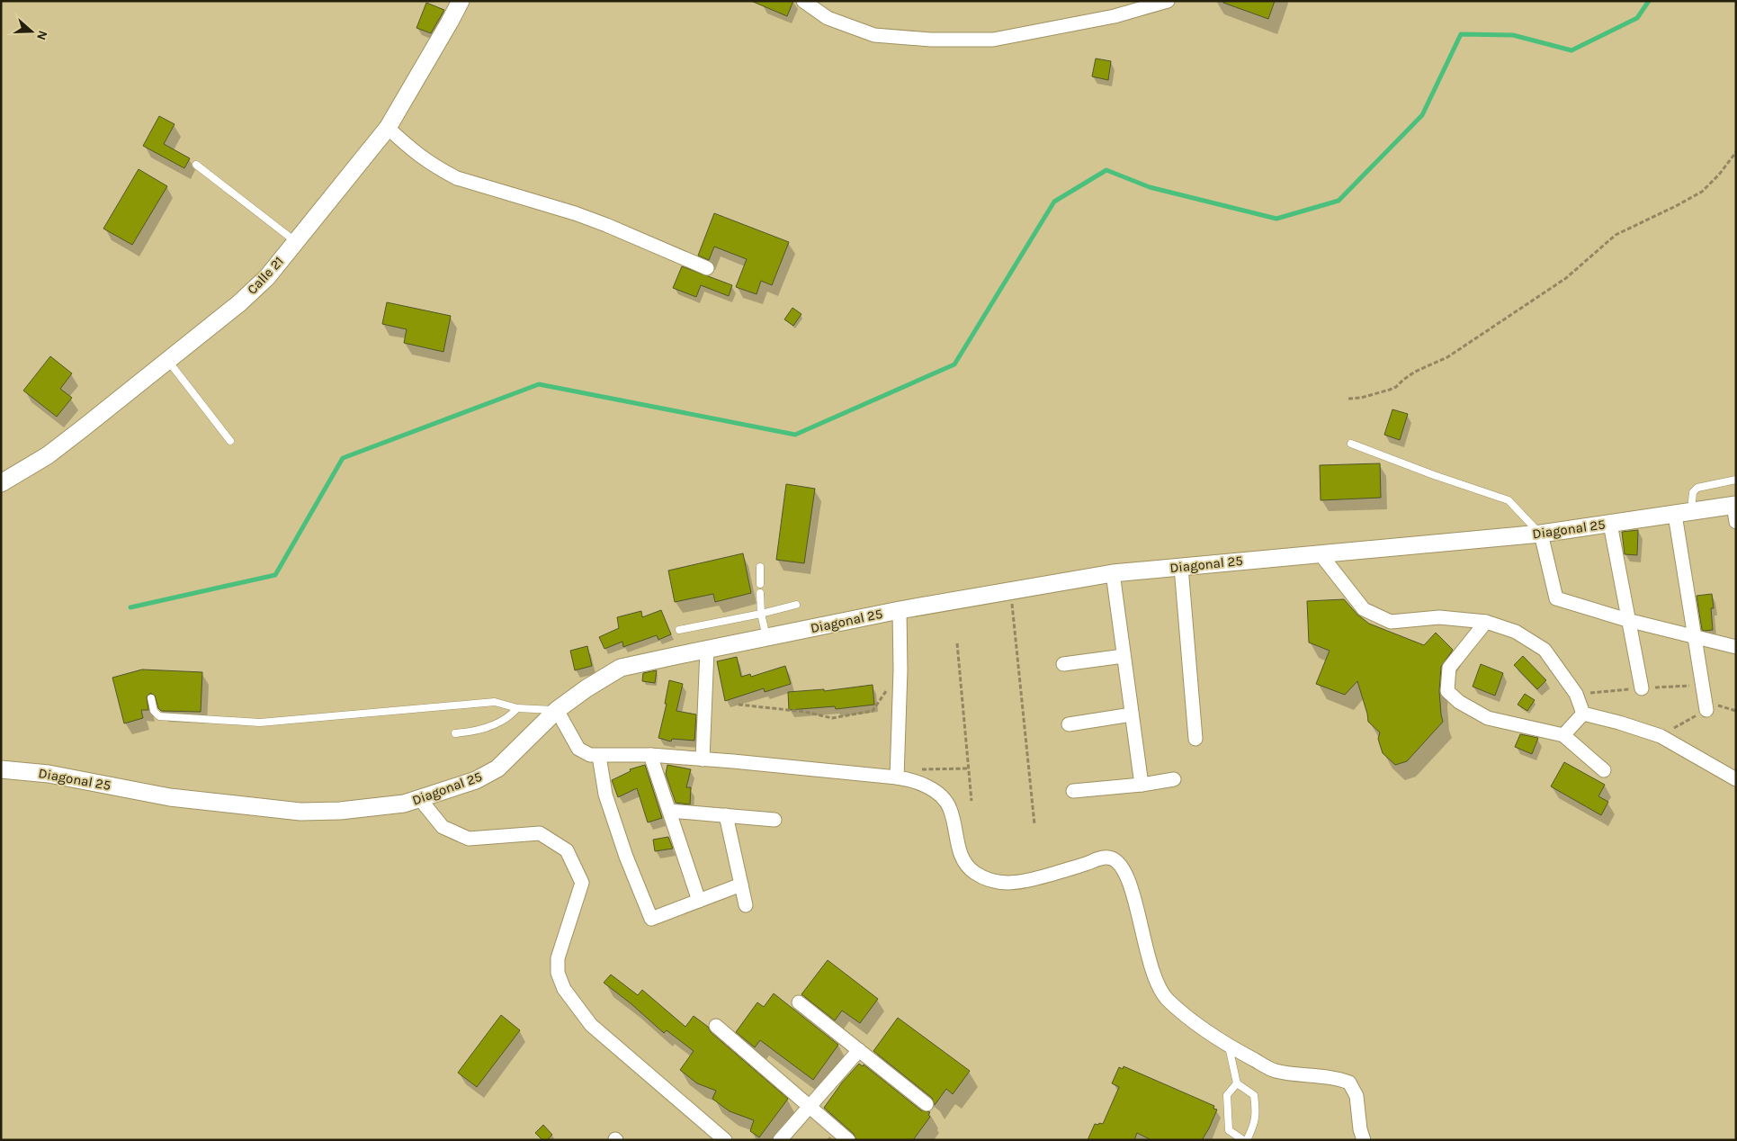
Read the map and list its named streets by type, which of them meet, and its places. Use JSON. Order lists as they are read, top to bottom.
{
  "streets": {
    "street": ["Calle 21", "Diagonal 25"]
  },
  "north": "right"
}
